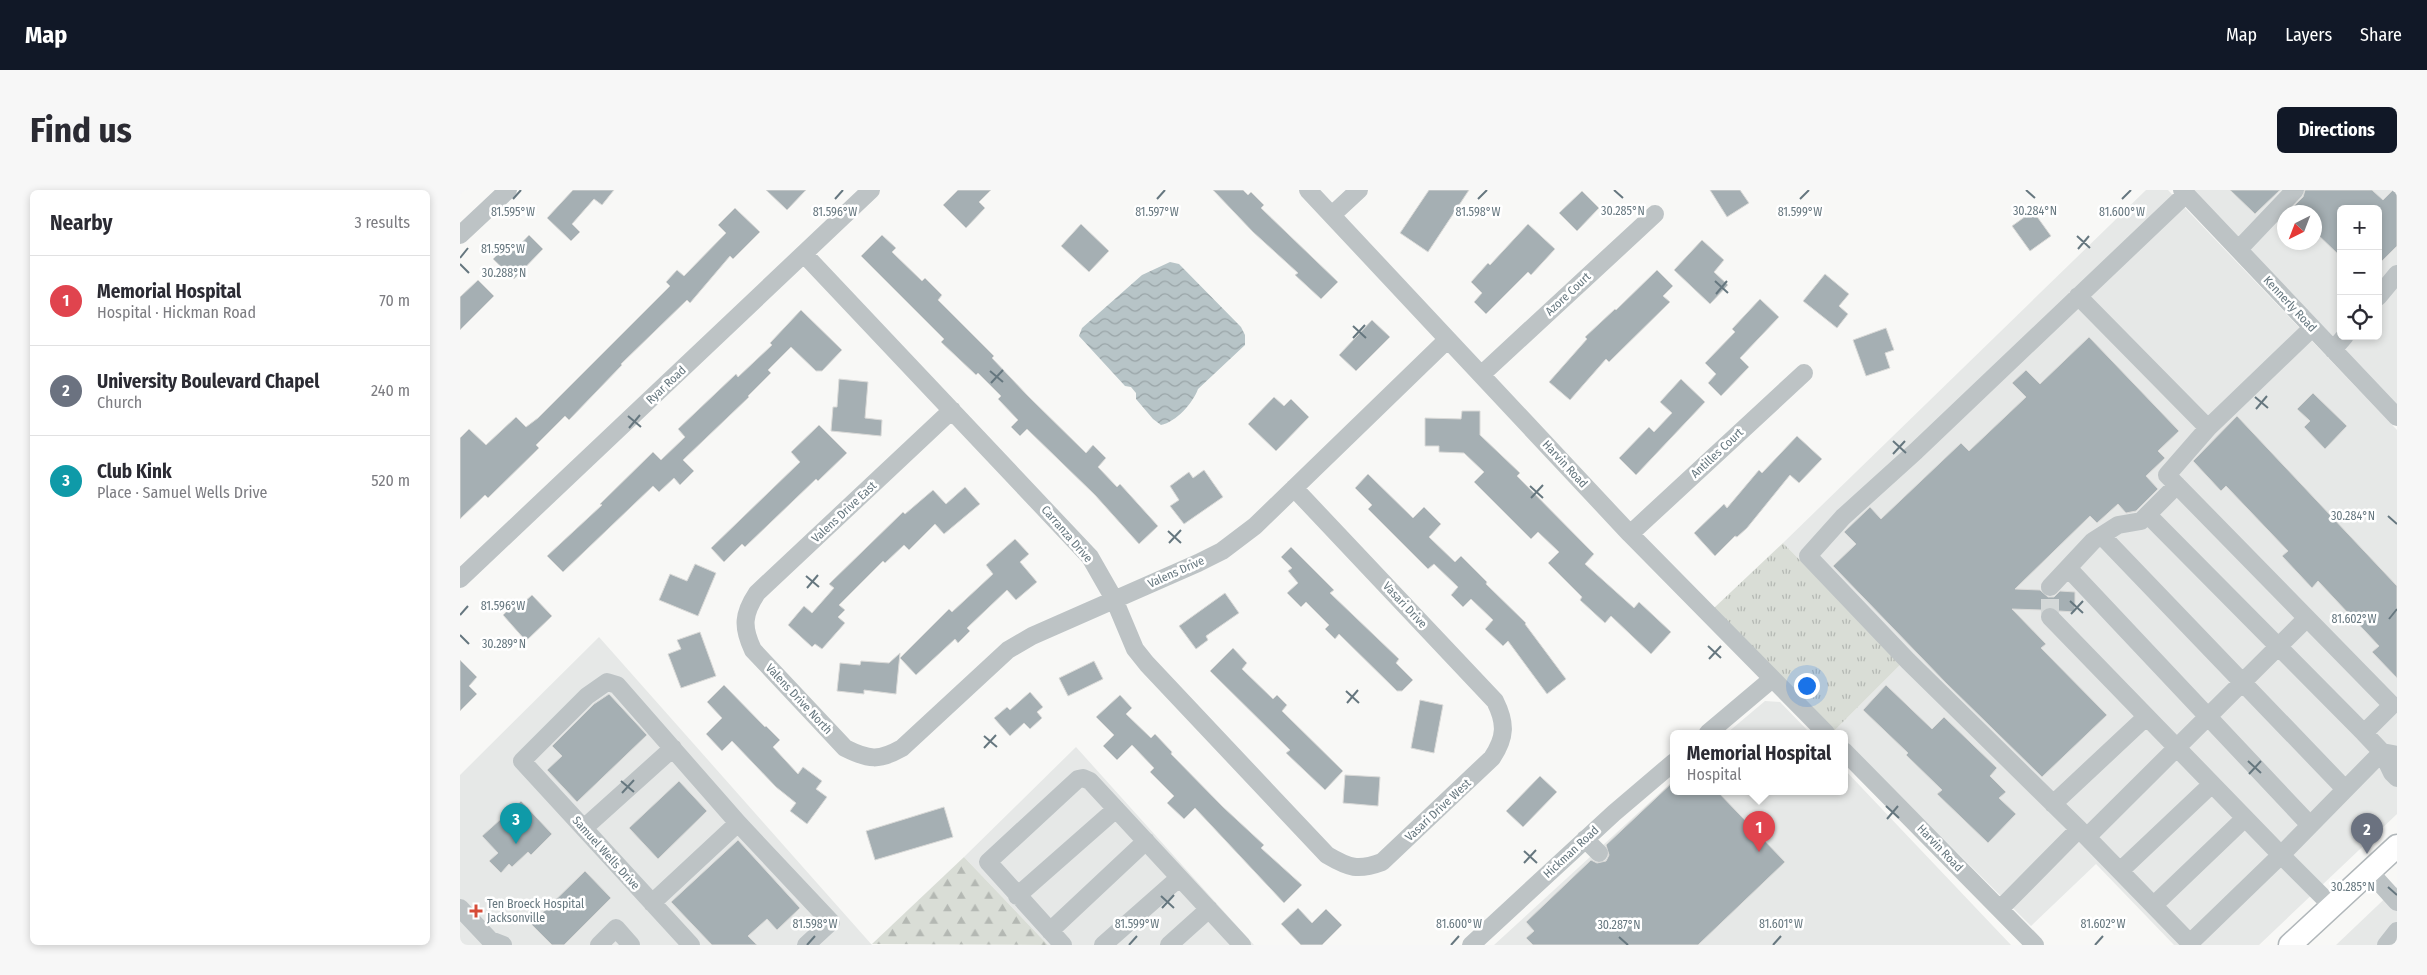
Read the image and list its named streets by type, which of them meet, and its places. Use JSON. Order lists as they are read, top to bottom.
{
  "streets": {
    "street": [
      "Azore Court",
      "Kennerly Road",
      "Ryar Road",
      "Antilles Court",
      "Harvin Road",
      "Valens Drive East",
      "Carranza Drive",
      "Valens Drive",
      "Vasari Drive",
      "Valens Drive North",
      "Vasari Drive West",
      "Hickman Road",
      "Samuel Wells Drive"
    ]
  },
  "crossings": [
    ["Azore Court", "Harvin Road"],
    ["Ryar Road", "Carranza Drive"],
    ["Antilles Court", "Harvin Road"],
    ["Harvin Road", "Valens Drive"],
    ["Valens Drive East", "Carranza Drive"],
    ["Valens Drive East", "Valens Drive North"],
    ["Carranza Drive", "Valens Drive"],
    ["Carranza Drive", "Vasari Drive West"],
    ["Valens Drive", "Vasari Drive"],
    ["Valens Drive", "Valens Drive North"],
    ["Vasari Drive", "Vasari Drive West"]
  ],
  "places": {
    "health": ["Ten Broeck Hospital Jacksonville"]
  },
  "north": "bottom left",
  "page": {
    "header": "Map",
    "nav": ["Map", "Layers", "Share"],
    "buttons": "Directions",
    "title": "Find us",
    "heading": ["Nearby", "3 results"],
    "map_buttons": ["+", "−"],
    "list": [
      {
        "mark": "1",
        "name": "Memorial Hospital",
        "note": "Hospital · Hickman Road",
        "value": "70 m"
      },
      {
        "mark": "2",
        "name": "University Boulevard Chapel",
        "note": "Church",
        "value": "240 m"
      },
      {
        "mark": "3",
        "name": "Club Kink",
        "note": "Place · Samuel Wells Drive",
        "value": "520 m"
      }
    ],
    "popup": ["Memorial Hospital", "Hospital"],
    "pins": ["3", "1", "2"]
  },
  "coordinates": [
    "30.284°N",
    "30.285°N",
    "81.595°W",
    "81.597°W",
    "81.598°W",
    "81.599°W",
    "81.600°W",
    "81.596°W",
    "30.288°N",
    "81.602°W",
    "30.289°N",
    "81.601°W",
    "30.287°N"
  ]
}
